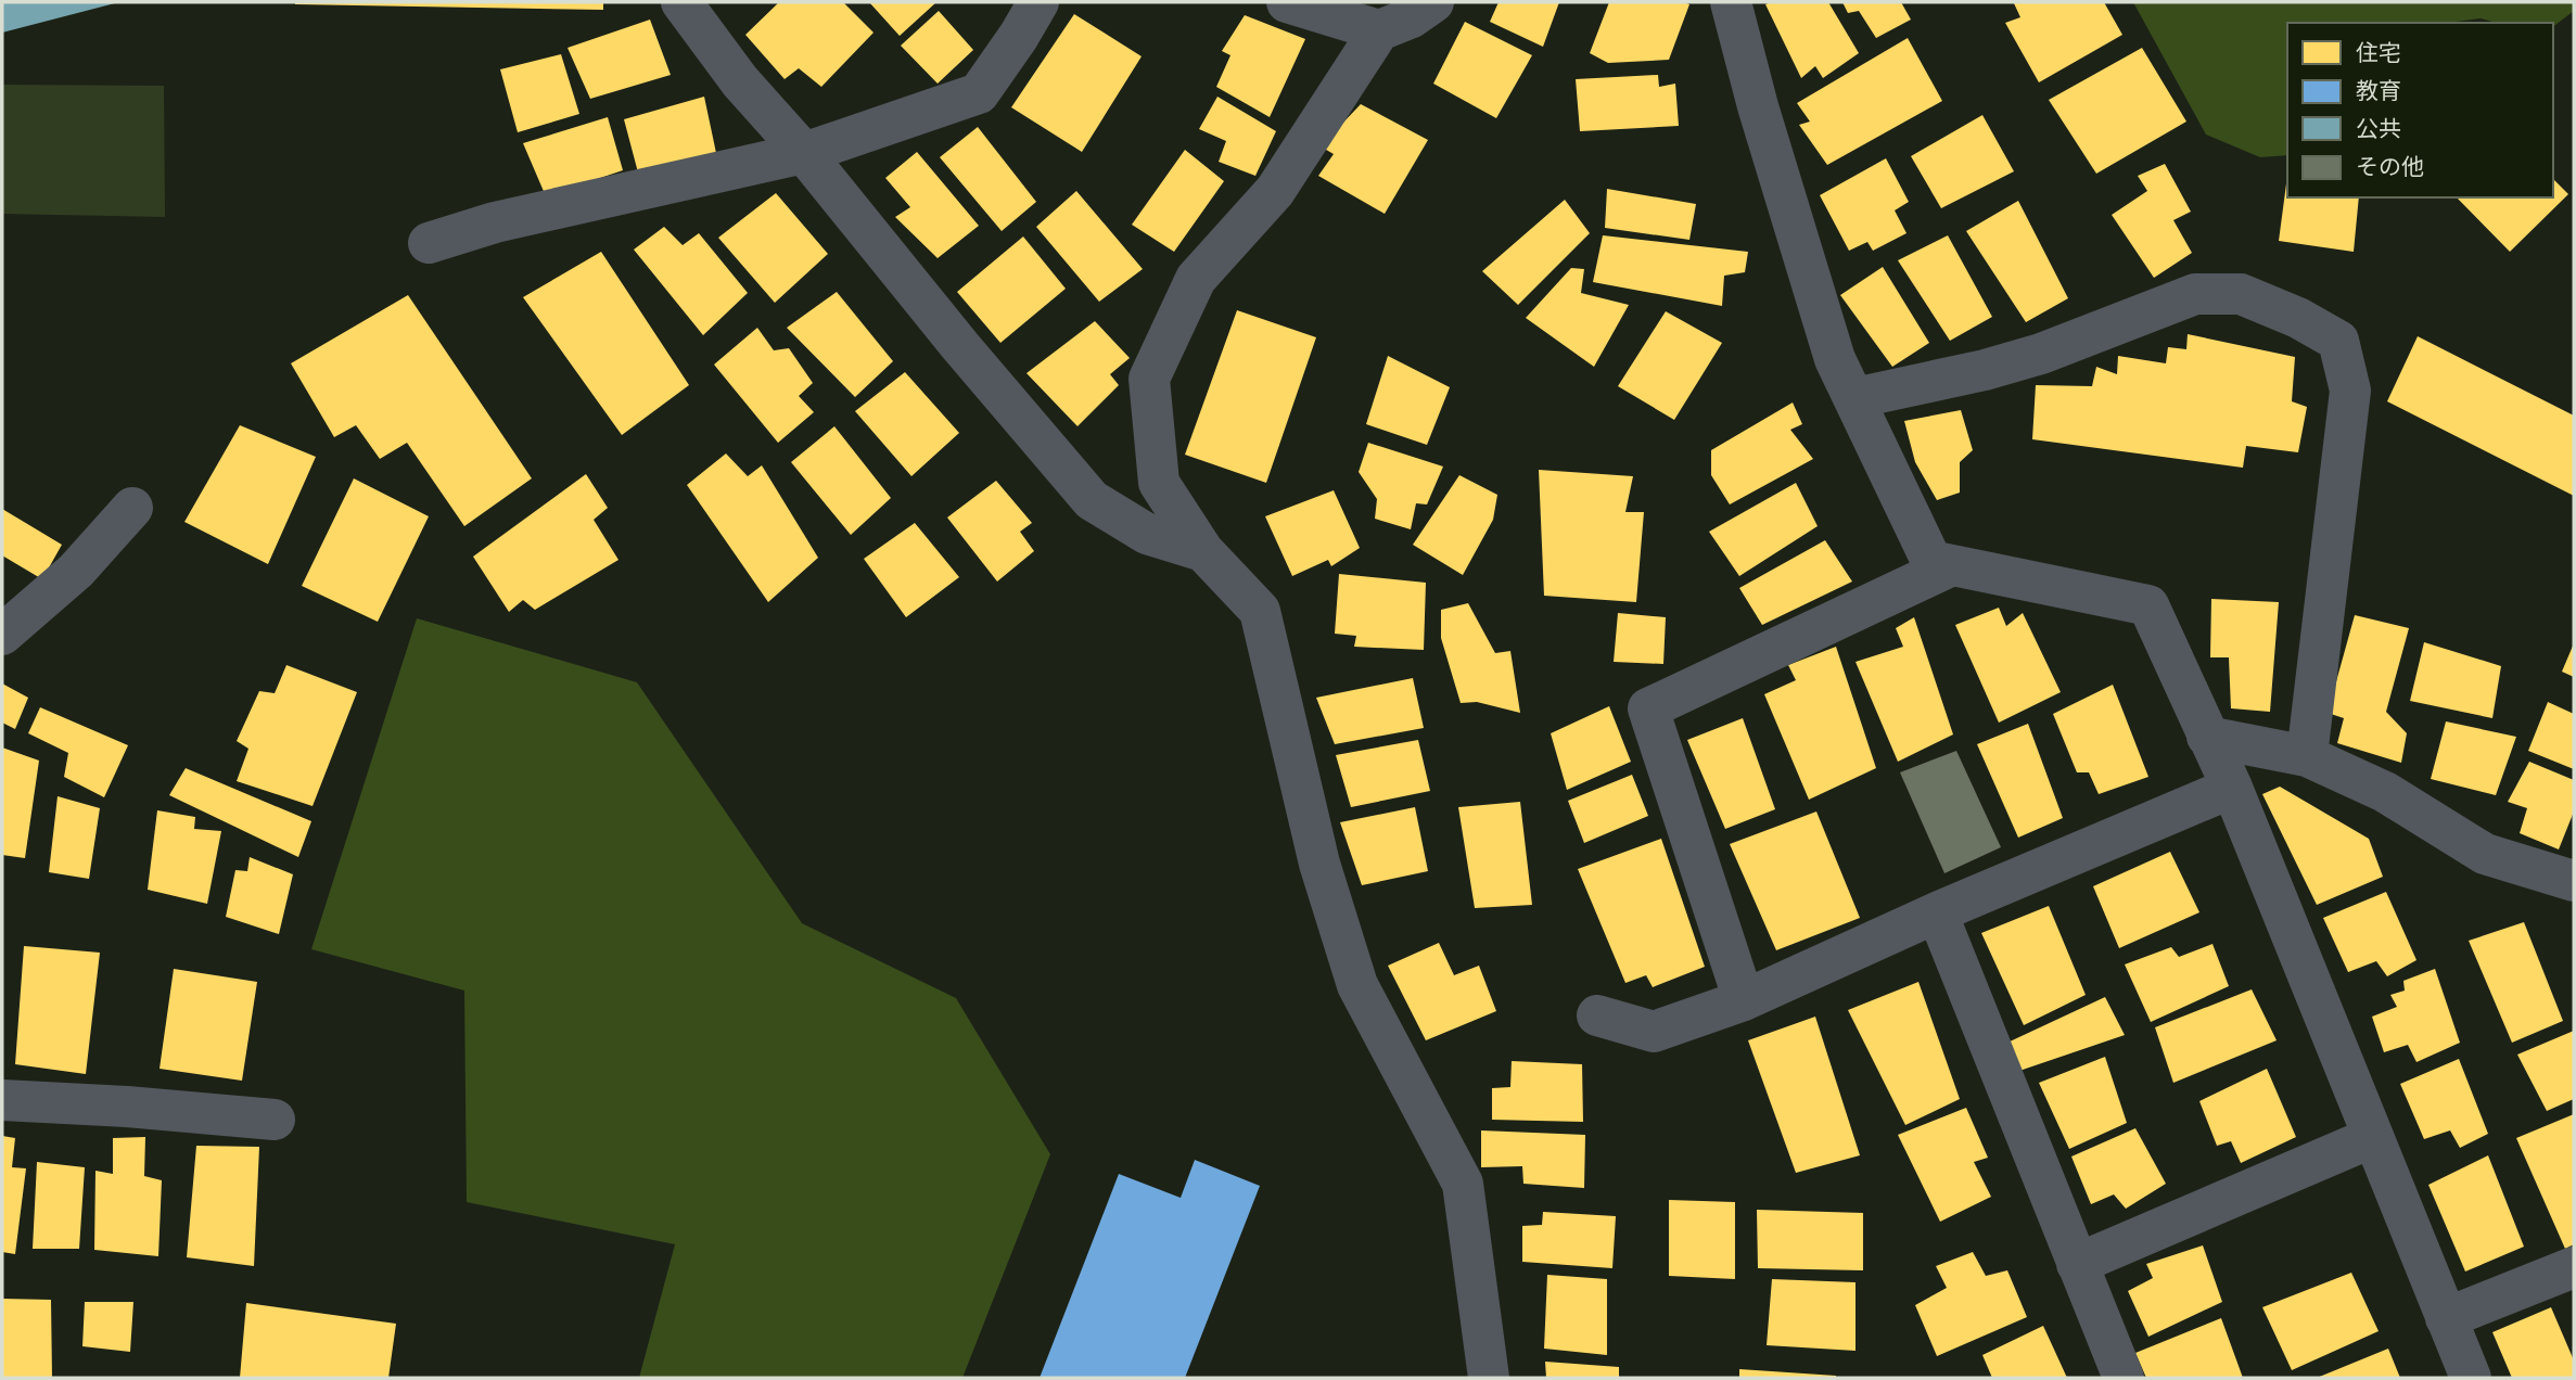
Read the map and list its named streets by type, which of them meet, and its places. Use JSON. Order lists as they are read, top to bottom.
{
  "legend": [
    "住宅",
    "教育",
    "公共",
    "その他"
  ]
}
